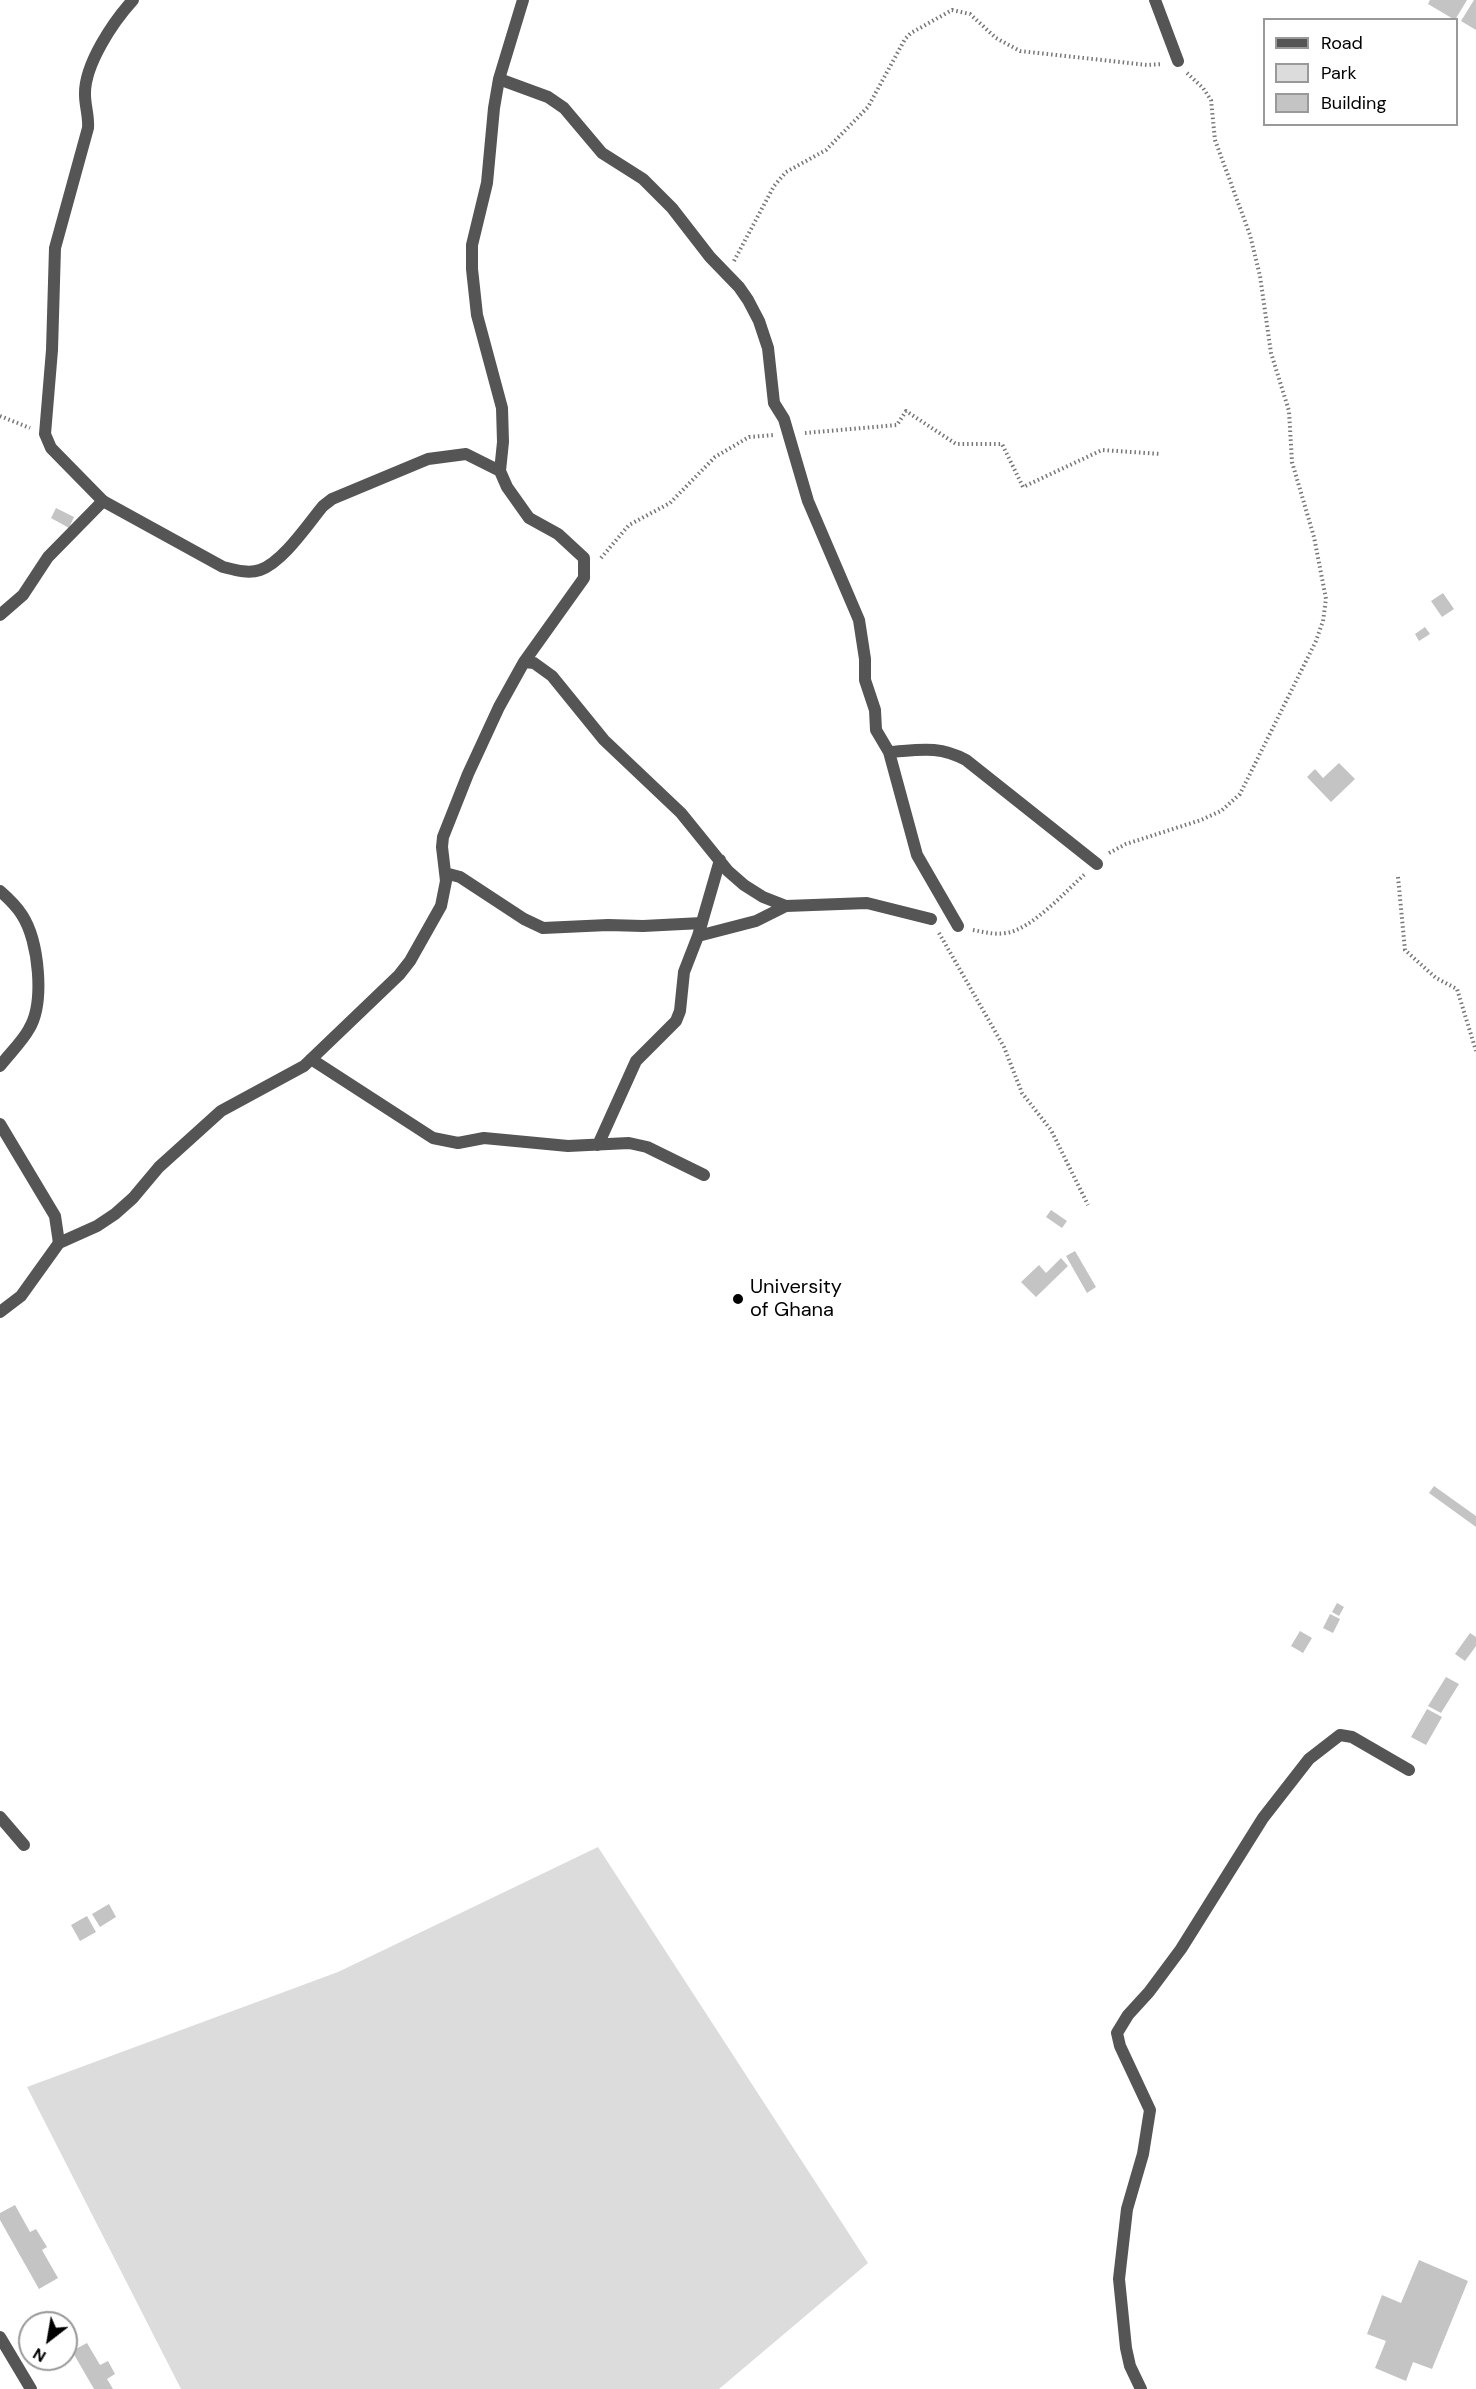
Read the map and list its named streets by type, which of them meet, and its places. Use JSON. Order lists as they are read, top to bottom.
{
  "places": ["University of Ghana"],
  "legend": ["Road", "Park", "Building"],
  "north": "bottom left"
}
